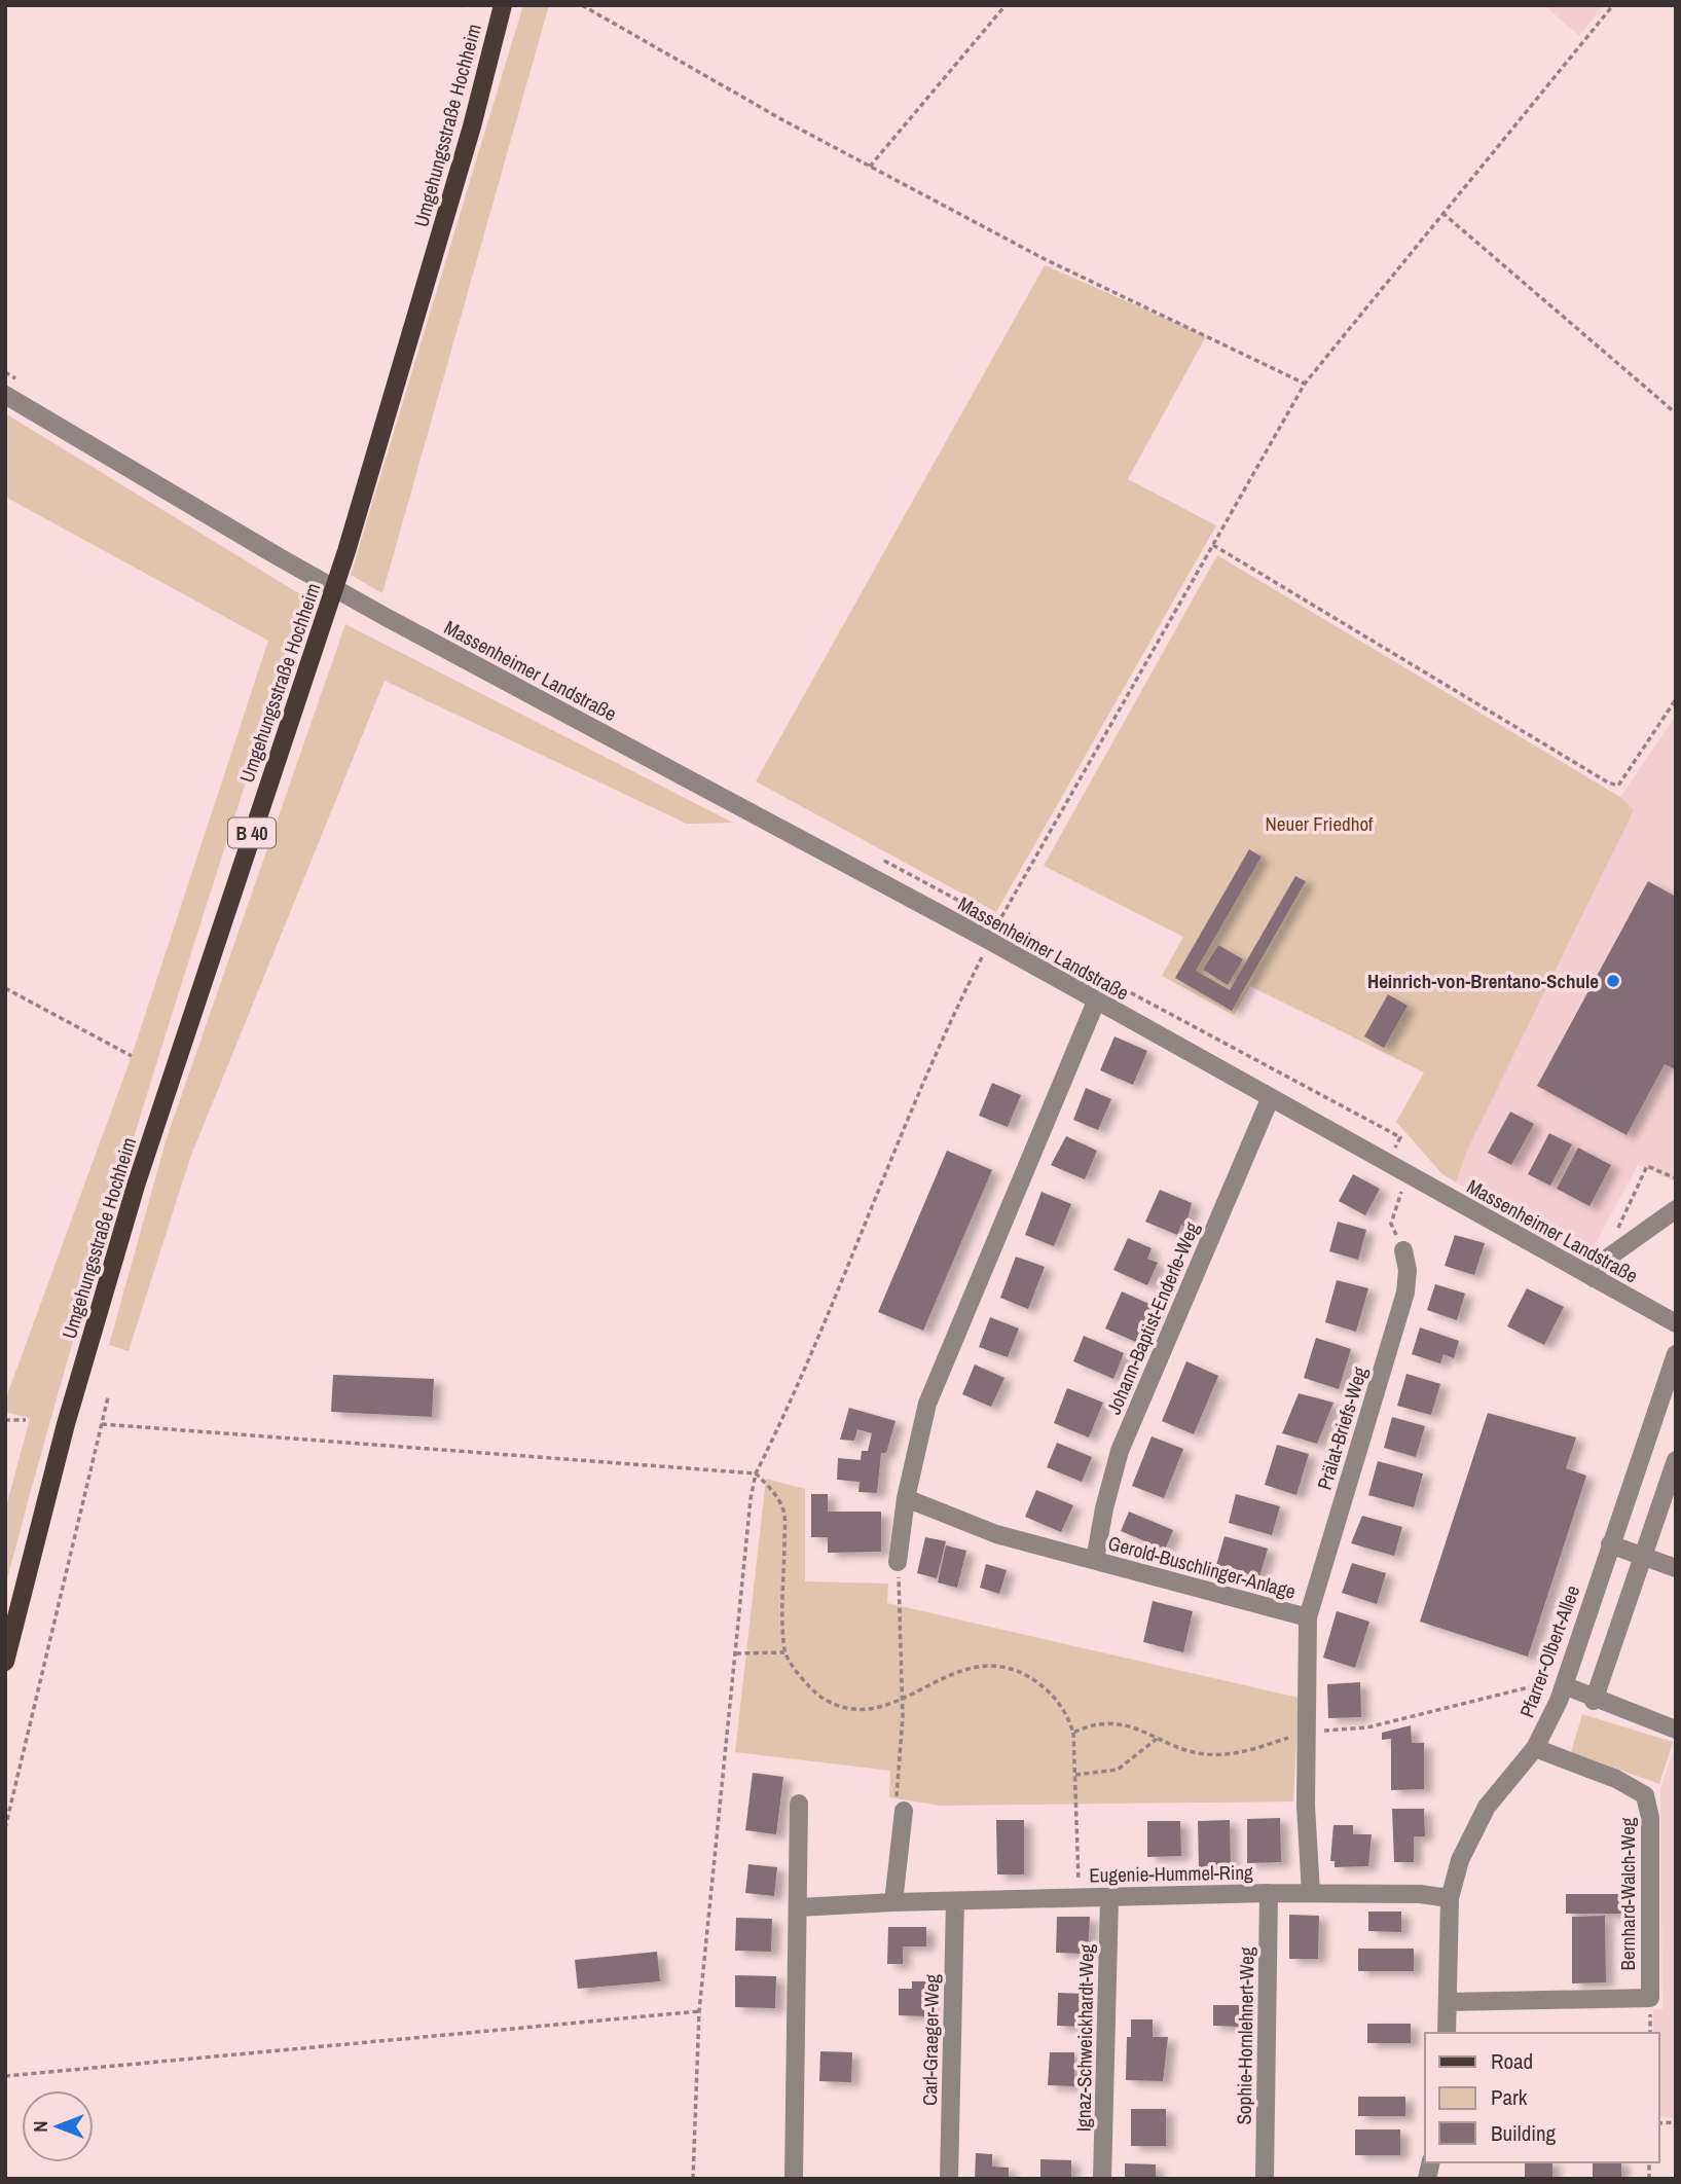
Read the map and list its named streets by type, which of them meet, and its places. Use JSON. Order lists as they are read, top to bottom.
{
  "streets": {
    "main road": ["Umgehungsstraße Hochheim", "B 40"],
    "street": [
      "Massenheimer Landstraße",
      "Johann-Baptist-Enderle-Weg",
      "Prälat-Briefs-Weg",
      "Gerold-Buschlinger-Anlage",
      "Pfarrer-Olbert-Allee",
      "Eugenie-Hummel-Ring",
      "Bernhard-Walch-Weg",
      "Sophie-Hornlehnert-Weg",
      "Ignaz-Schweickhardt-Weg",
      "Carl-Graeger-Weg"
    ]
  },
  "crossings": [
    ["Massenheimer Landstraße", "Johann-Baptist-Enderle-Weg"],
    ["Johann-Baptist-Enderle-Weg", "Gerold-Buschlinger-Anlage"],
    ["Prälat-Briefs-Weg", "Gerold-Buschlinger-Anlage"],
    ["Gerold-Buschlinger-Anlage", "Eugenie-Hummel-Ring"],
    ["Pfarrer-Olbert-Allee", "Eugenie-Hummel-Ring"],
    ["Pfarrer-Olbert-Allee", "Bernhard-Walch-Weg"],
    ["Eugenie-Hummel-Ring", "Sophie-Hornlehnert-Weg"],
    ["Eugenie-Hummel-Ring", "Ignaz-Schweickhardt-Weg"],
    ["Eugenie-Hummel-Ring", "Carl-Graeger-Weg"]
  ],
  "parks": ["Neuer Friedhof"],
  "places": ["Heinrich-von-Brentano-Schule"],
  "legend": ["Road", "Park", "Building"],
  "north": "left"
}
